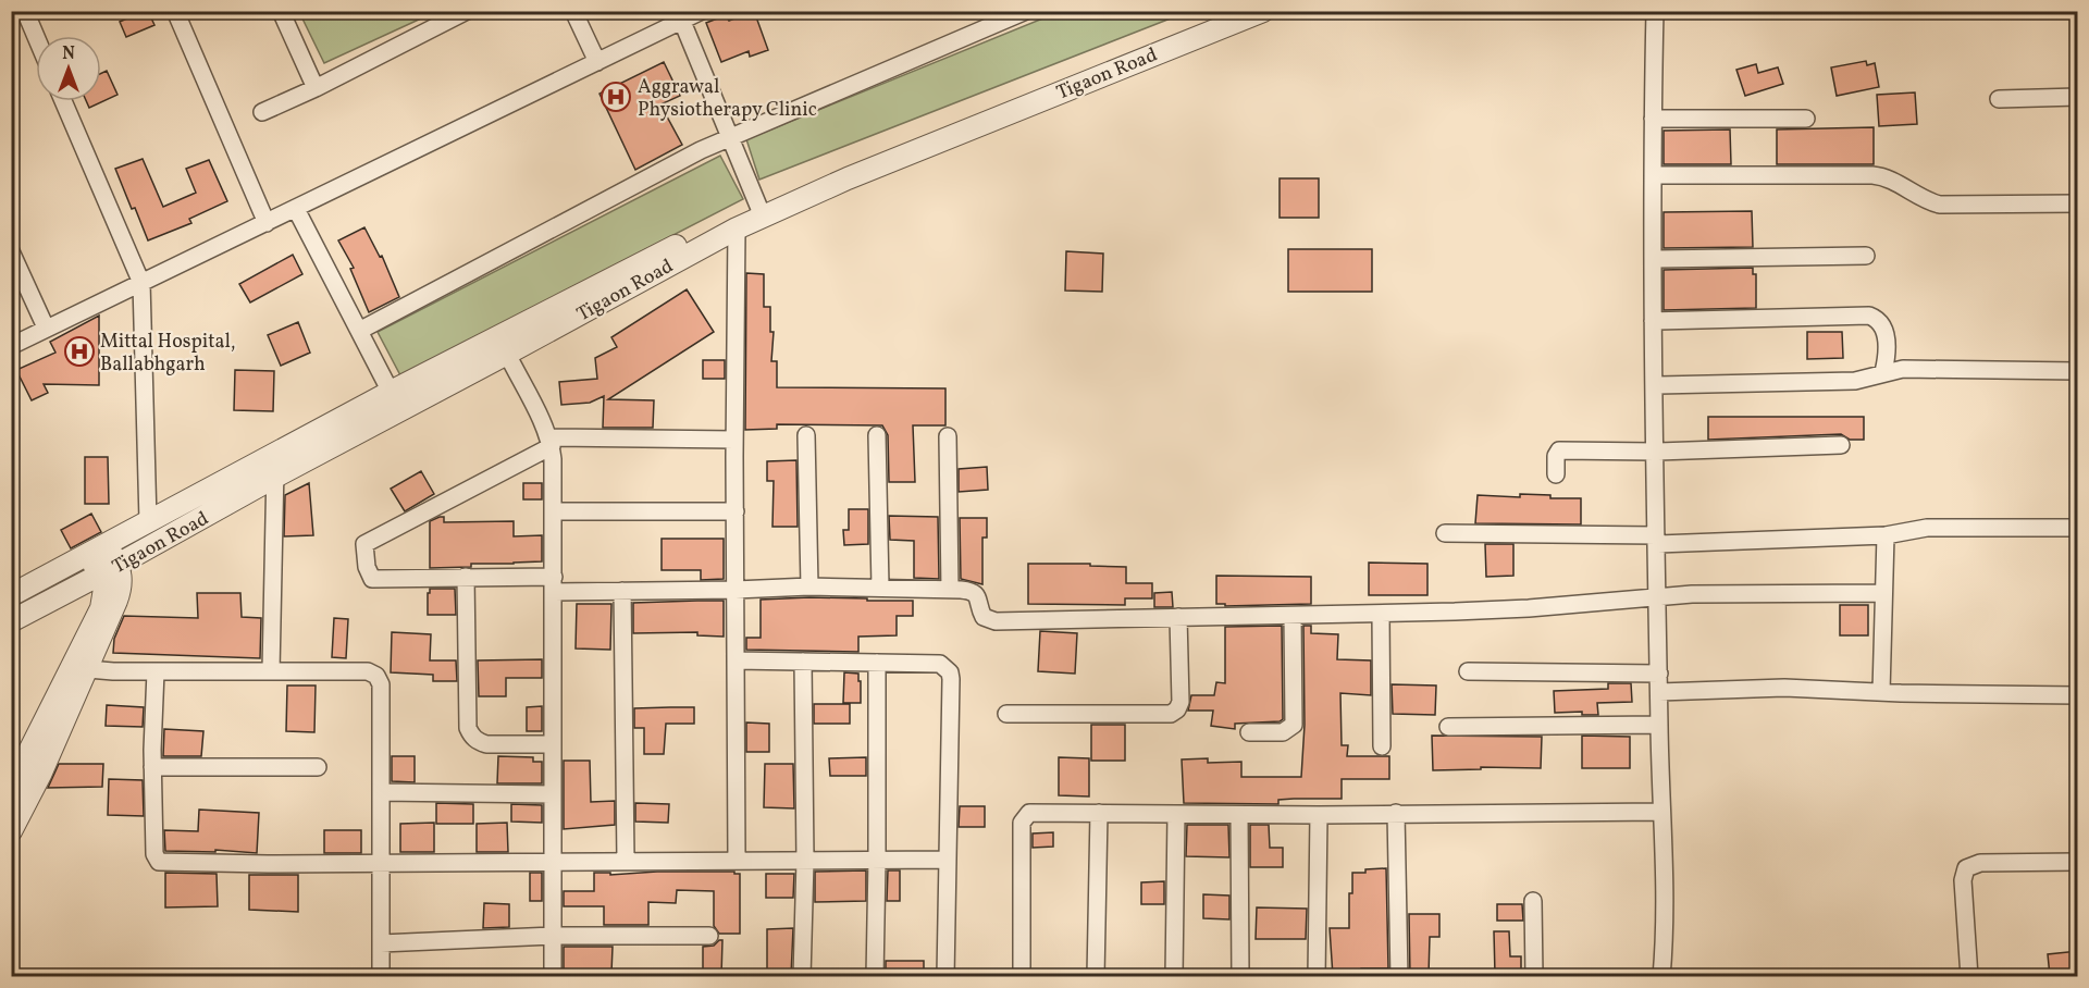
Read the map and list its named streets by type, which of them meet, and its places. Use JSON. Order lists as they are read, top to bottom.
{
  "streets": {
    "street": ["Tigaon Road"]
  },
  "places": {
    "hospital": ["Aggrawal Physiotherapy Clinic", "Mittal Hospital, Ballabhgarh"]
  },
  "north": "top"
}
